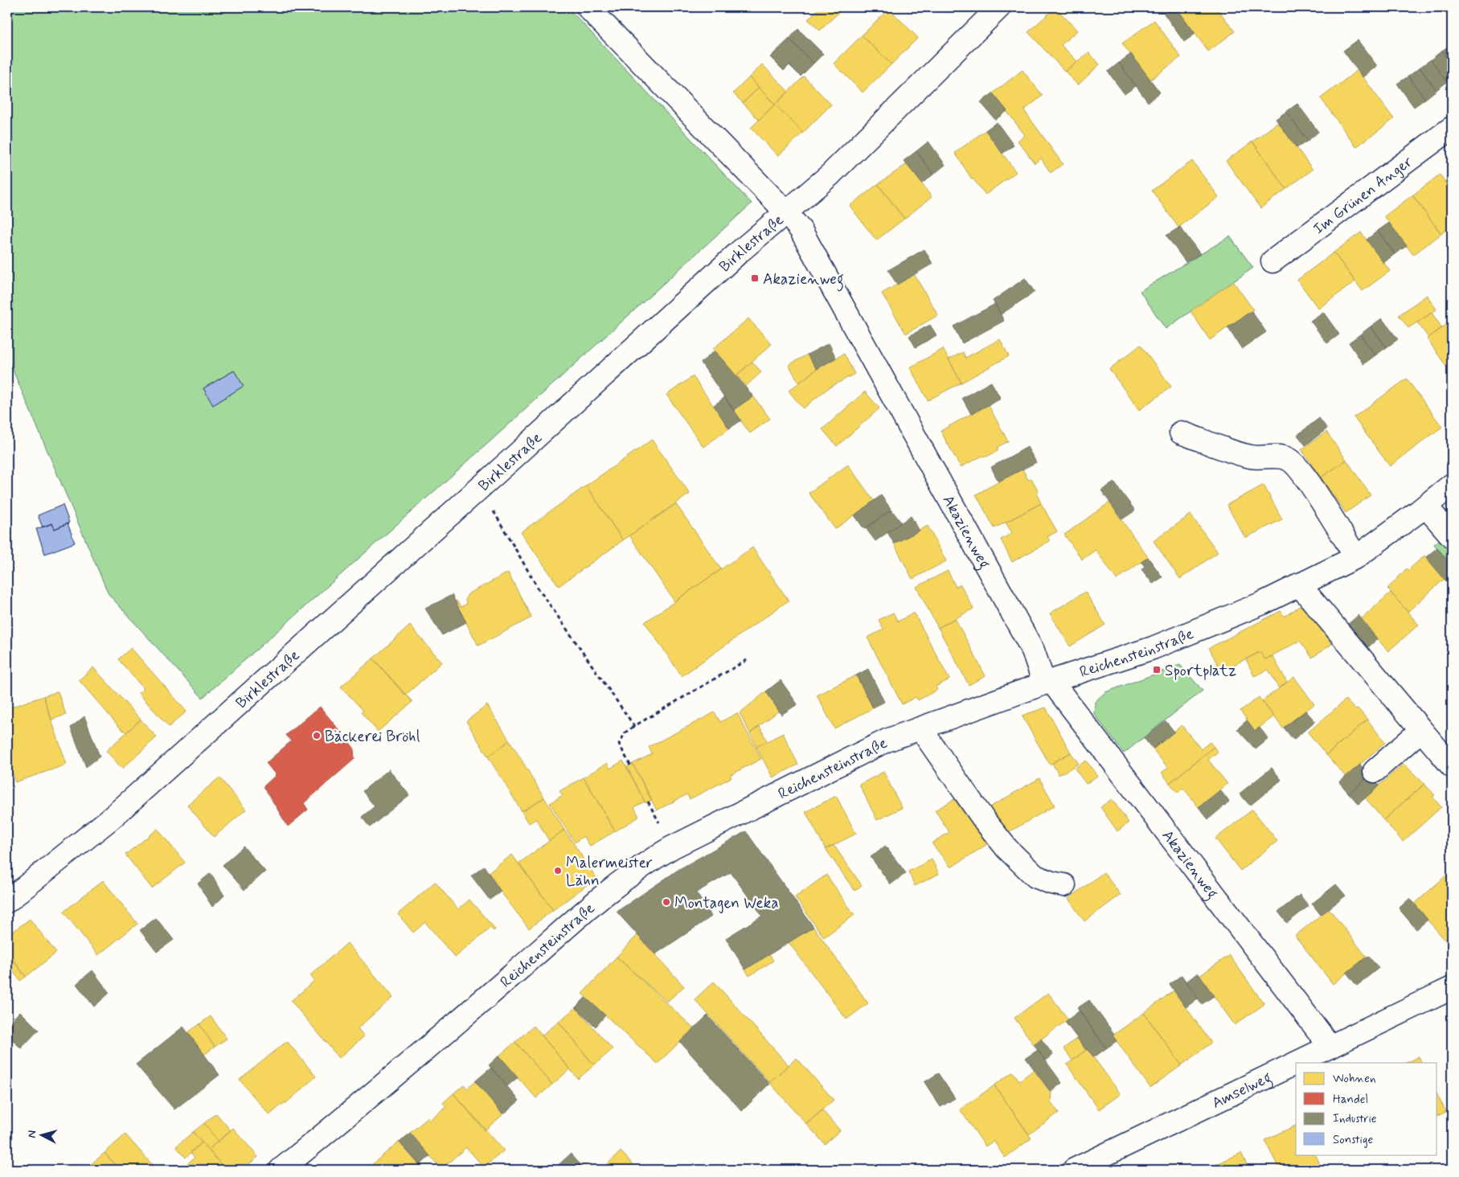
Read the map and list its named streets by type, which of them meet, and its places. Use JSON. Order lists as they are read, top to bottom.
{
  "streets": {
    "street": [
      "Im Grünen Anger",
      "Birklestraße",
      "Akazienweg",
      "Reichensteinstraße",
      "Amselweg"
    ]
  },
  "crossings": [
    ["Birklestraße", "Akazienweg"],
    ["Akazienweg", "Reichensteinstraße"],
    ["Akazienweg", "Amselweg"]
  ],
  "places": {
    "transit": ["Akazienweg", "Sportplatz"],
    "other": ["Bäckerei Bröhl", "Malermeister Lähn", "Montagen Weka"]
  },
  "legend": [
    "Wohnen",
    "Handel",
    "Industrie",
    "Sonstige"
  ],
  "north": "left"
}
